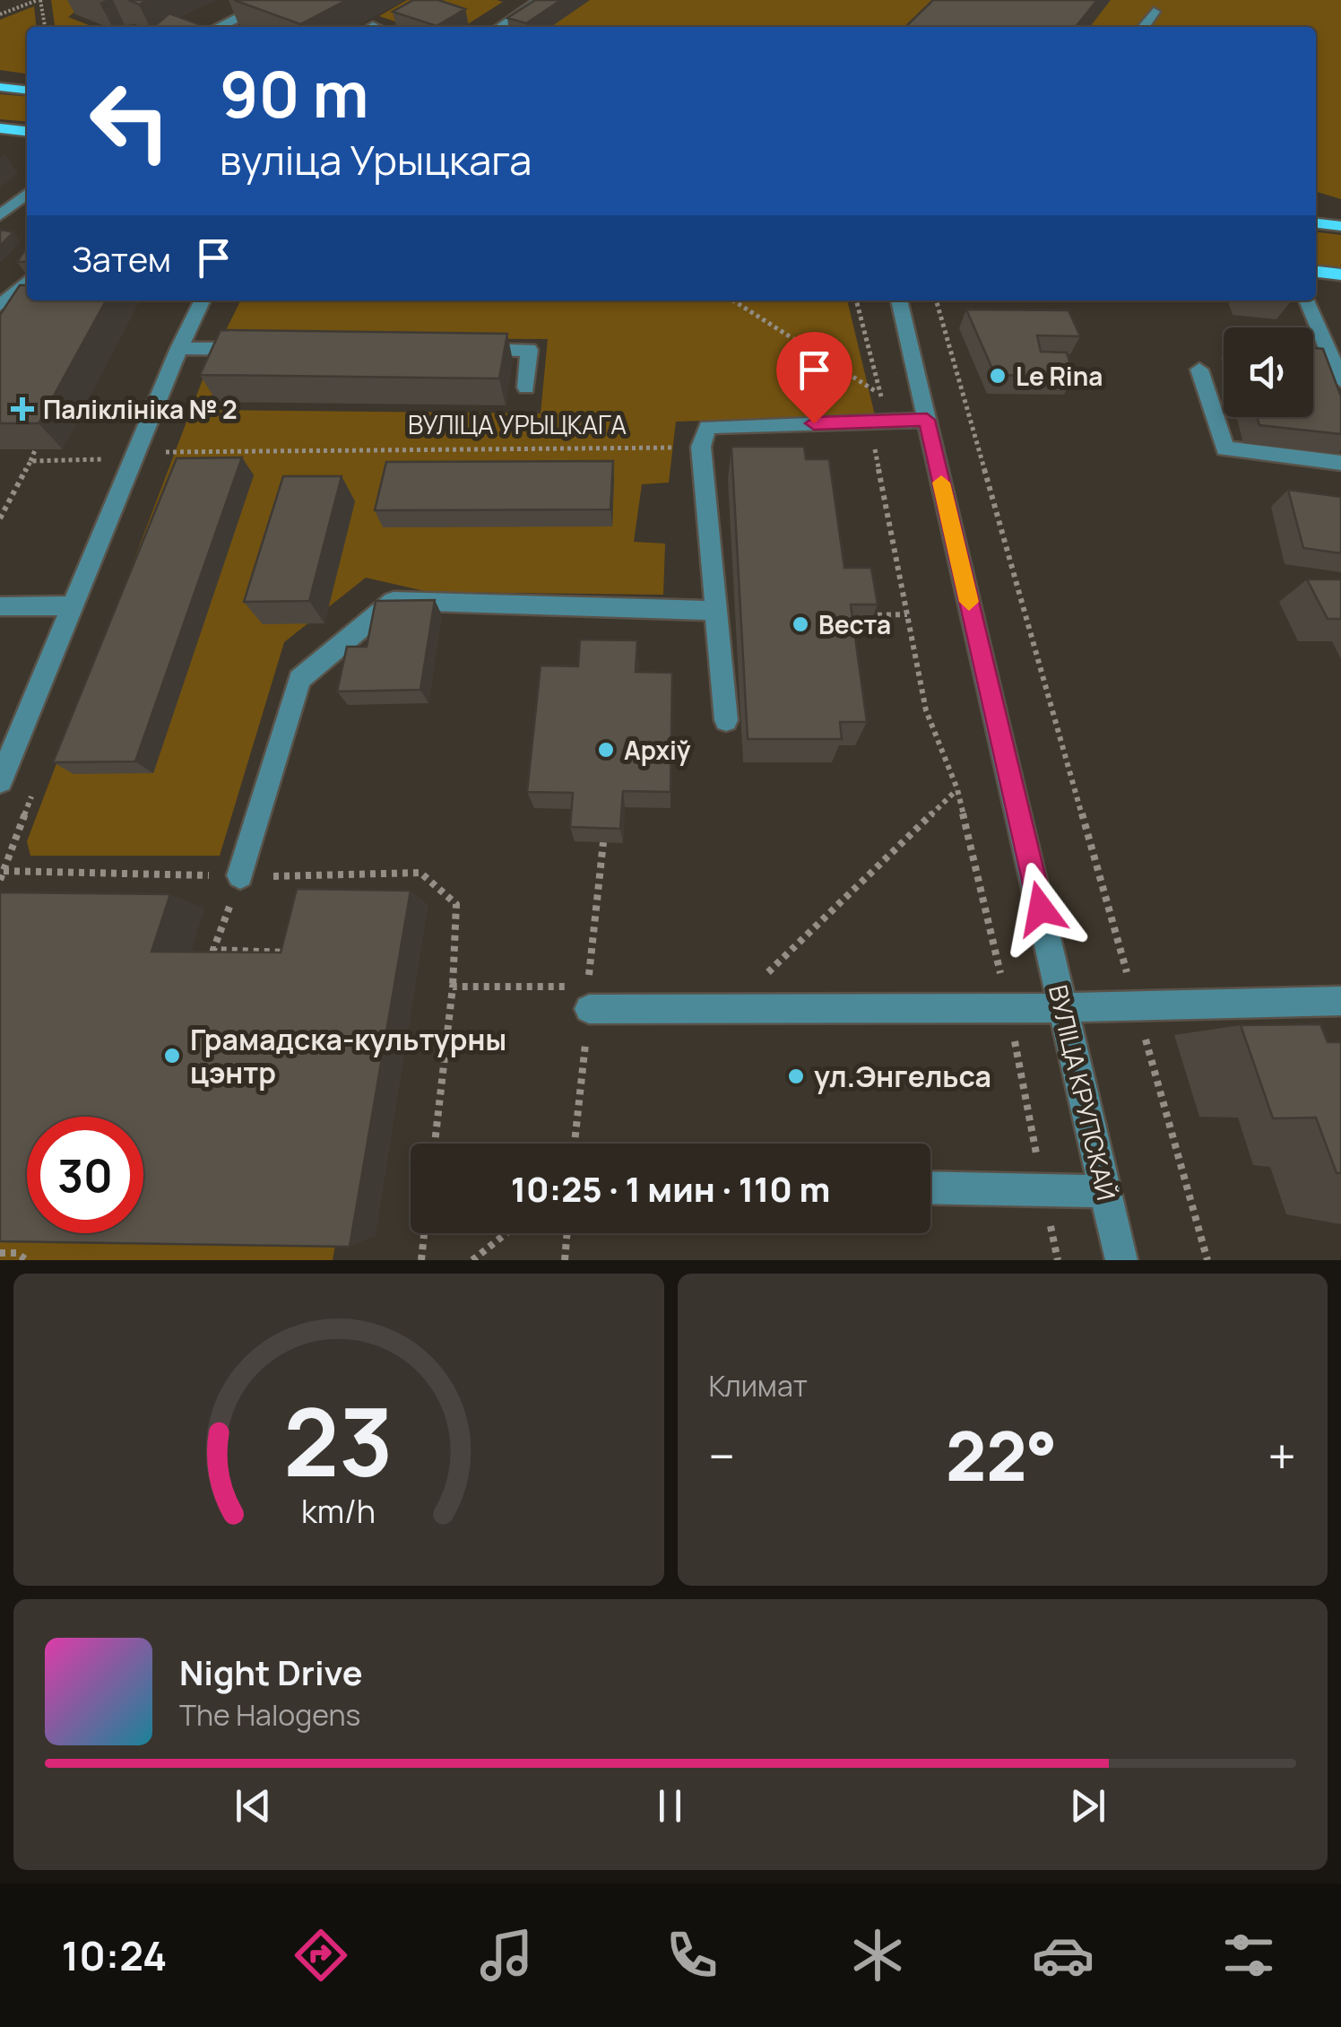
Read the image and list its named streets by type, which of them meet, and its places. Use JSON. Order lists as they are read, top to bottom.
{
  "streets": {
    "street": ["ВУЛІЦА КРУПСКАЙ"],
    "path": ["ВУЛІЦА УРЫЦКАГА"]
  },
  "places": {
    "other": [
      "Le Rina",
      "Веста",
      "Архіў",
      "Грамадска-культурны цэнтр",
      "ул.Энгельса"
    ],
    "health": ["Паліклініка № 2"]
  },
  "page": {
    "turn": ["90 m", "вуліца Урыцкага"],
    "then": "Затем",
    "limit": "30",
    "trip": "10:25 · 1 мин · 110 m",
    "tile": "Климат",
    "heat": ["−", "22°", "+"],
    "song": ["Night Drive", "The Halogens"],
    "tabs": "10:24",
    "gauge": ["23", "km/h"]
  }
}
